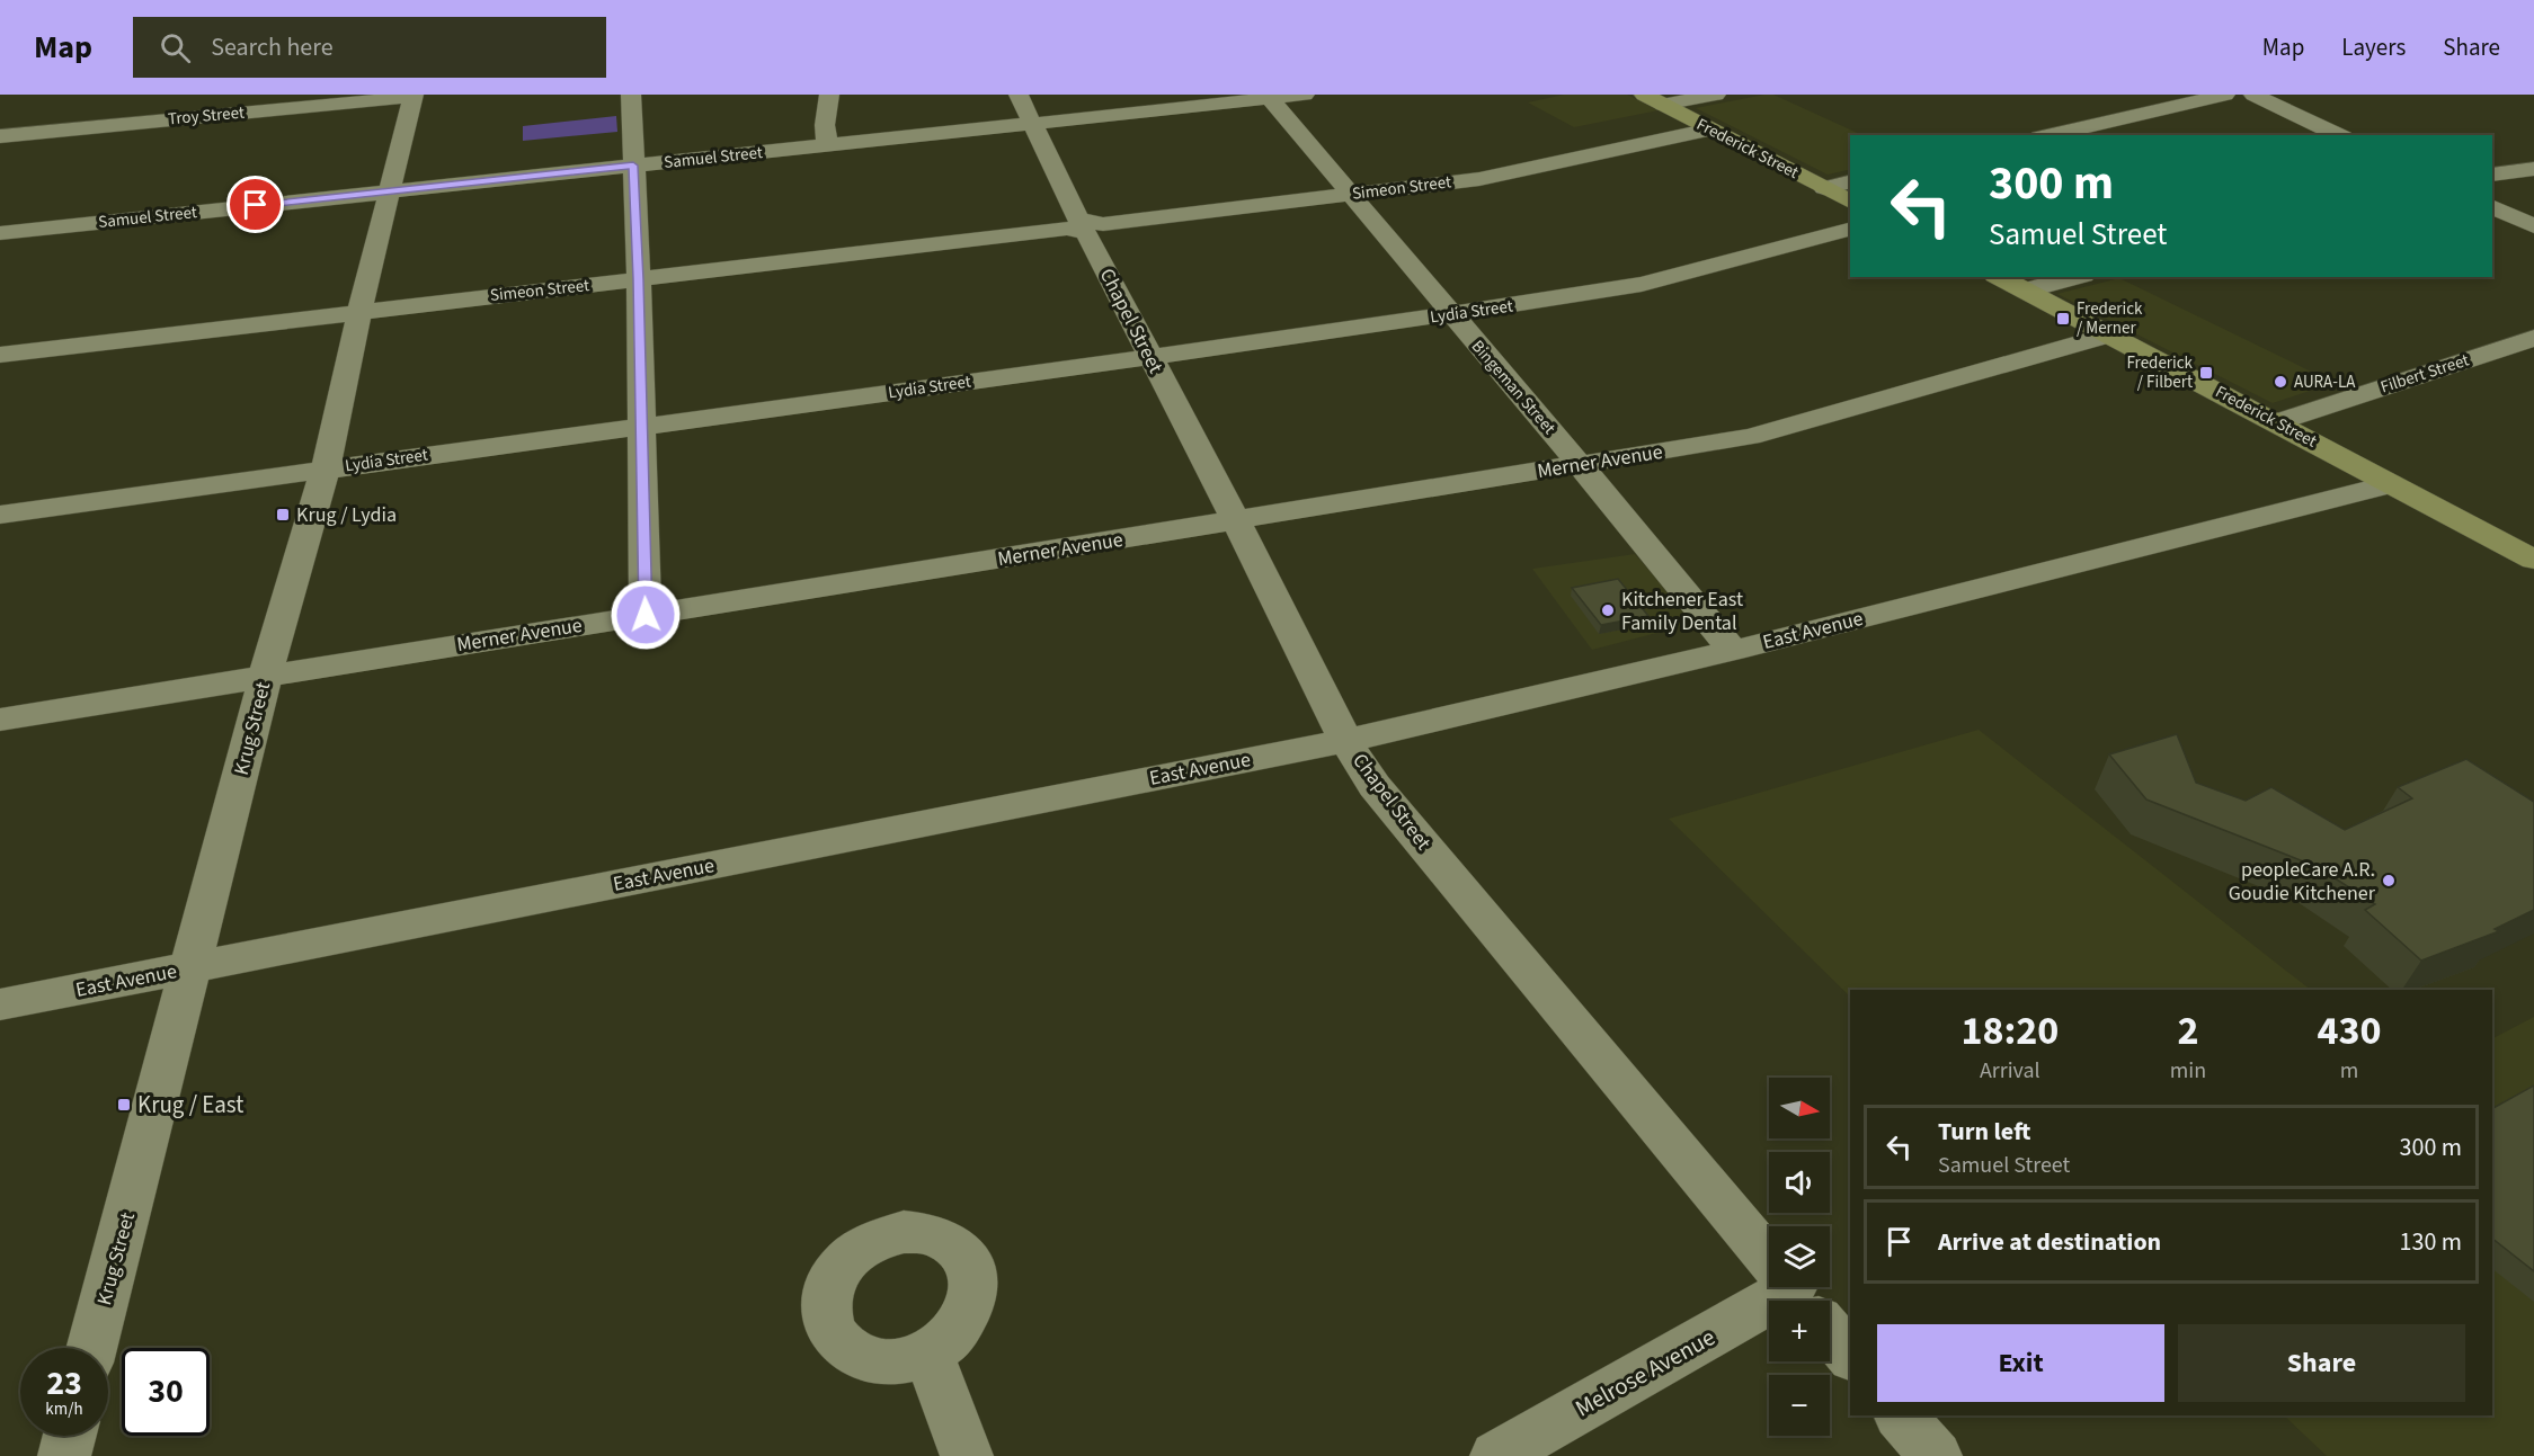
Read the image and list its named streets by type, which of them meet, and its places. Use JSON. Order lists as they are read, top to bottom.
{
  "streets": {
    "main road": ["Frederick Street"],
    "street": [
      "Troy Street",
      "Samuel Street",
      "Simeon Street",
      "Lydia Street",
      "Chapel Street",
      "Filbert Street",
      "Bingeman Street",
      "Merner Avenue",
      "East Avenue",
      "Krug Street",
      "Melrose Avenue"
    ]
  },
  "crossings": [
    ["Troy Street", "Krug Street"],
    ["Frederick Street", "Simeon Street"],
    ["Frederick Street", "Filbert Street"],
    ["Frederick Street", "Merner Avenue"],
    ["Frederick Street", "East Avenue"],
    ["Samuel Street", "Chapel Street"],
    ["Samuel Street", "Bingeman Street"],
    ["Samuel Street", "Krug Street"],
    ["Simeon Street", "Chapel Street"],
    ["Simeon Street", "Bingeman Street"],
    ["Simeon Street", "Krug Street"],
    ["Lydia Street", "Chapel Street"],
    ["Lydia Street", "Bingeman Street"],
    ["Lydia Street", "Krug Street"],
    ["Chapel Street", "Merner Avenue"],
    ["Chapel Street", "East Avenue"],
    ["Chapel Street", "Melrose Avenue"],
    ["Bingeman Street", "Merner Avenue"],
    ["Bingeman Street", "East Avenue"],
    ["Merner Avenue", "Krug Street"],
    ["East Avenue", "Krug Street"]
  ],
  "places": {
    "transit": [
      "Frederick / Merner",
      "Frederick / Filbert",
      "Krug / Lydia",
      "Krug / East"
    ],
    "other": ["AURA-LA", "Kitchener East Family Dental", "peopleCare A.R. Goudie Kitchener"]
  },
  "north": "right",
  "page": {
    "header": "Map",
    "search": "Search here",
    "nav": ["Map", "Layers", "Share"],
    "turn": ["300 m", "Samuel Street"],
    "eta": [
      "18:20",
      "Arrival",
      "2",
      "min",
      "430",
      "m"
    ],
    "map_buttons": ["+", "−"],
    "list": [
      {
        "name": "Turn left",
        "note": "Samuel Street",
        "value": "300 m"
      },
      {
        "name": "Arrive at destination",
        "value": "130 m"
      }
    ],
    "buttons": ["Exit", "Share"],
    "speed": "23 km/h",
    "limit": "30"
  }
}
